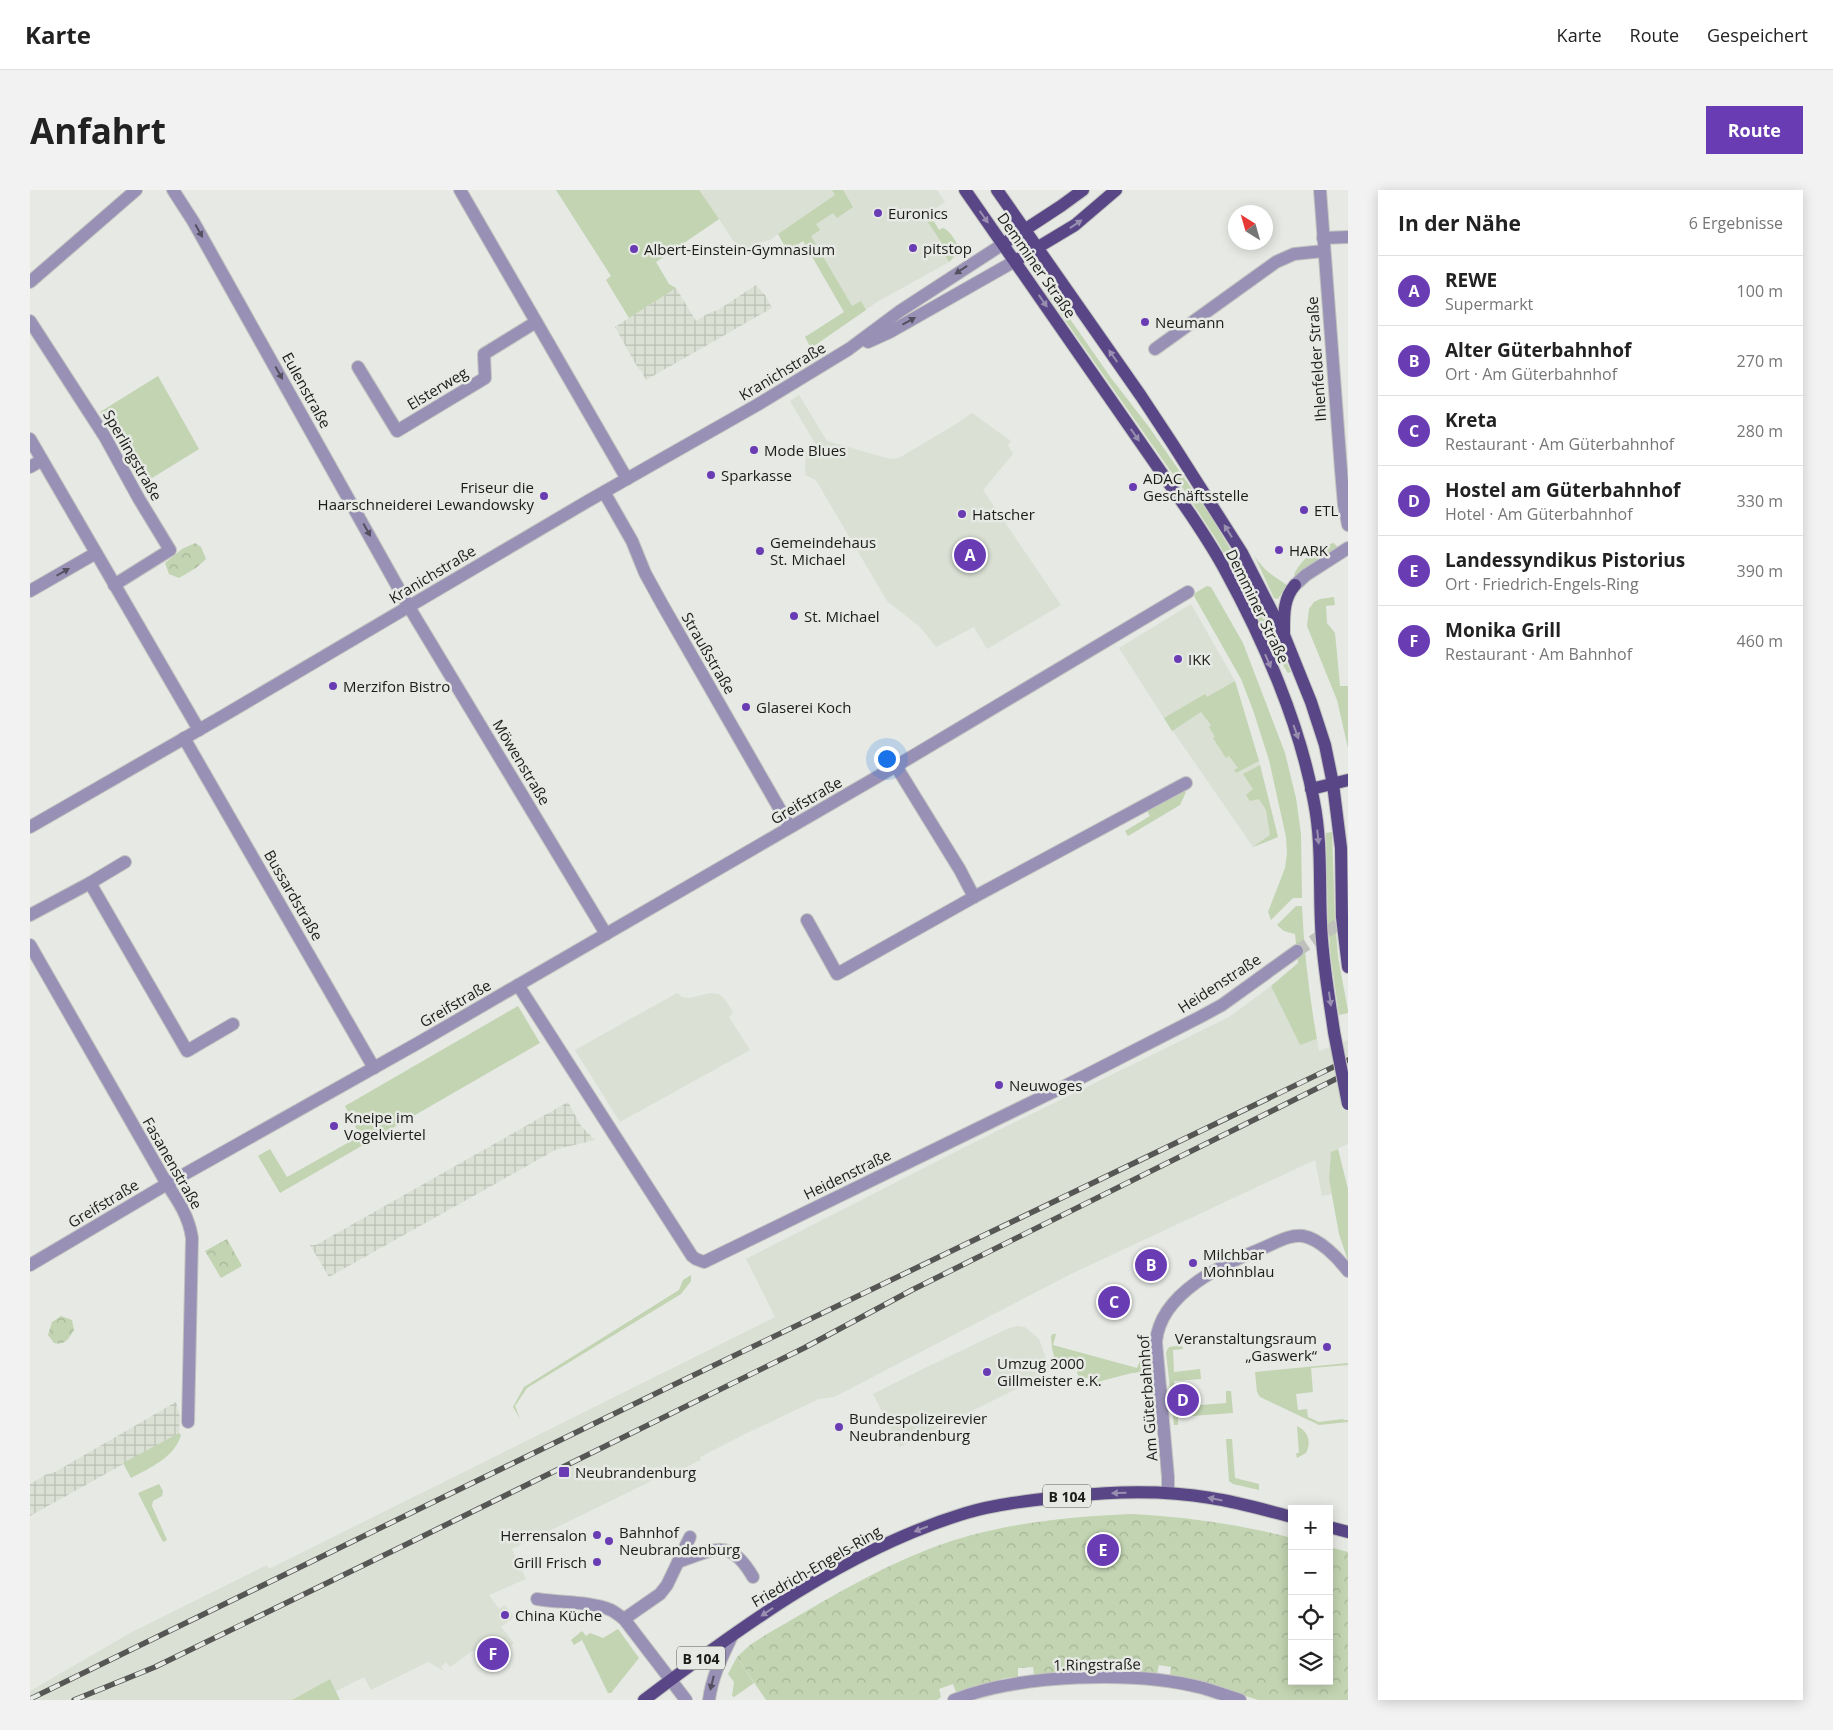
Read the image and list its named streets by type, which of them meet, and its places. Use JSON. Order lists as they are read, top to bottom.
{
  "streets": {
    "main road": ["Demminer Straße", "B 104", "Friedrich-Engels-Ring"],
    "street": [
      "Ihlenfelder Straße",
      "Kranichstraße",
      "Elsterweg",
      "Eulenstraße",
      "Sperlingstraße",
      "Straußstraße",
      "Möwenstraße",
      "Greifstraße",
      "Bussardstraße",
      "Heidenstraße",
      "Fasanenstraße",
      "Am Güterbahnhof",
      "1.Ringstraße"
    ]
  },
  "crossings": [
    ["Demminer Straße", "Kranichstraße"],
    ["Kranichstraße", "Eulenstraße"],
    ["Kranichstraße", "Straußstraße"],
    ["Kranichstraße", "Möwenstraße"],
    ["Kranichstraße", "Bussardstraße"],
    ["Eulenstraße", "Möwenstraße"],
    ["Straußstraße", "Greifstraße"],
    ["Möwenstraße", "Greifstraße"],
    ["Greifstraße", "Bussardstraße"],
    ["Greifstraße", "Heidenstraße"],
    ["Greifstraße", "Fasanenstraße"],
    ["Am Güterbahnhof", "Friedrich-Engels-Ring"]
  ],
  "one_way": ["Eulenstraße", "Friedrich-Engels-Ring"],
  "places": {
    "other": [
      "Euronics",
      "pitstop",
      "Albert-Einstein-Gymnasium",
      "Neumann",
      "Mode Blues",
      "Sparkasse",
      "ADAC Geschäftsstelle",
      "Friseur die Haarschneiderei Lewandowsky",
      "ETL",
      "Hatscher",
      "HARK",
      "Gemeindehaus St. Michael",
      "St. Michael",
      "IKK",
      "Merzifon Bistro",
      "Glaserei Koch",
      "Neuwoges",
      "Kneipe im Vogelviertel",
      "Milchbar Mohnblau",
      "Veranstaltungsraum „Gaswerk“",
      "Umzug 2000 Gillmeister e.K.",
      "Bundespolizeirevier Neubrandenburg",
      "Herrensalon",
      "Bahnhof Neubrandenburg",
      "Grill Frisch",
      "China Küche"
    ],
    "transit": ["Neubrandenburg"]
  },
  "north": "top left",
  "page": {
    "header": "Karte",
    "nav": ["Karte", "Route", "Gespeichert"],
    "buttons": "Route",
    "title": "Anfahrt",
    "heading": ["In der Nähe", "6 Ergebnisse"],
    "list": [
      {
        "mark": "A",
        "name": "REWE",
        "note": "Supermarkt",
        "value": "100 m"
      },
      {
        "mark": "B",
        "name": "Alter Güterbahnhof",
        "note": "Ort · Am Güterbahnhof",
        "value": "270 m"
      },
      {
        "mark": "C",
        "name": "Kreta",
        "note": "Restaurant · Am Güterbahnhof",
        "value": "280 m"
      },
      {
        "mark": "D",
        "name": "Hostel am Güterbahnhof",
        "note": "Hotel · Am Güterbahnhof",
        "value": "330 m"
      },
      {
        "mark": "E",
        "name": "Landessyndikus Pistorius",
        "note": "Ort · Friedrich-Engels-Ring",
        "value": "390 m"
      },
      {
        "mark": "F",
        "name": "Monika Grill",
        "note": "Restaurant · Am Bahnhof",
        "value": "460 m"
      }
    ],
    "pins": [
      "A",
      "B",
      "C",
      "D",
      "E",
      "F"
    ],
    "map_buttons": ["+", "−"]
  }
}
